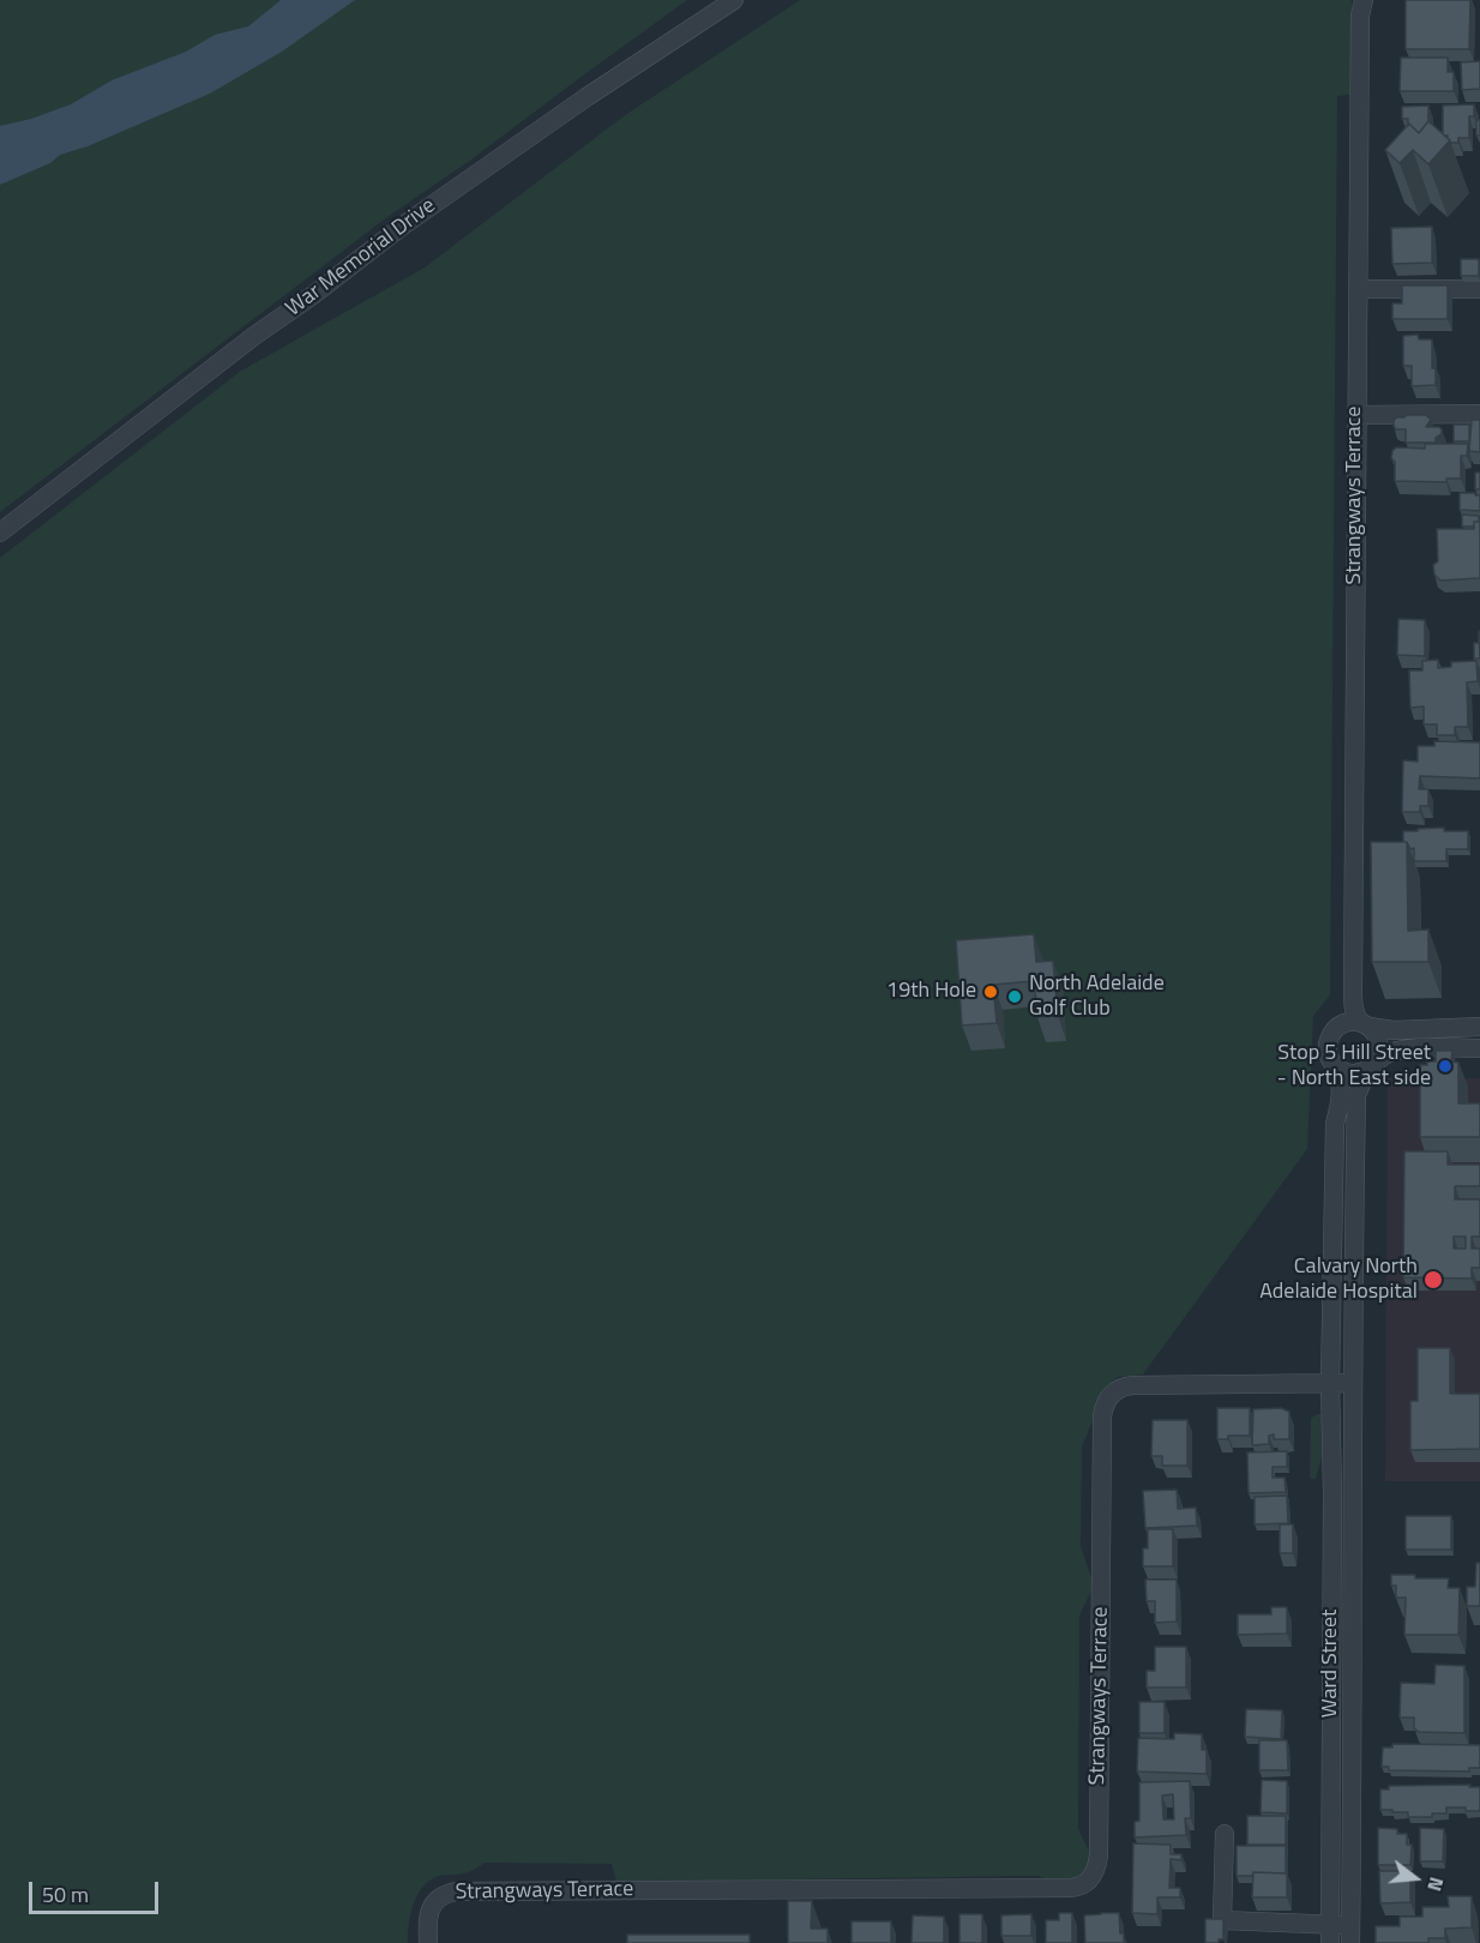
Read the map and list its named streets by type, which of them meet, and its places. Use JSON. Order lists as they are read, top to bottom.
{
  "streets": {
    "street": ["War Memorial Drive", "Strangways Terrace", "Ward Street"]
  },
  "crossings": [
    ["Strangways Terrace", "Ward Street"]
  ],
  "places": [
    "19th Hole",
    "North Adelaide Golf Club",
    "Stop 5 Hill Street - North East side",
    "Calvary North Adelaide Hospital"
  ],
  "scale_bar": "50 m",
  "north": "right"
}
